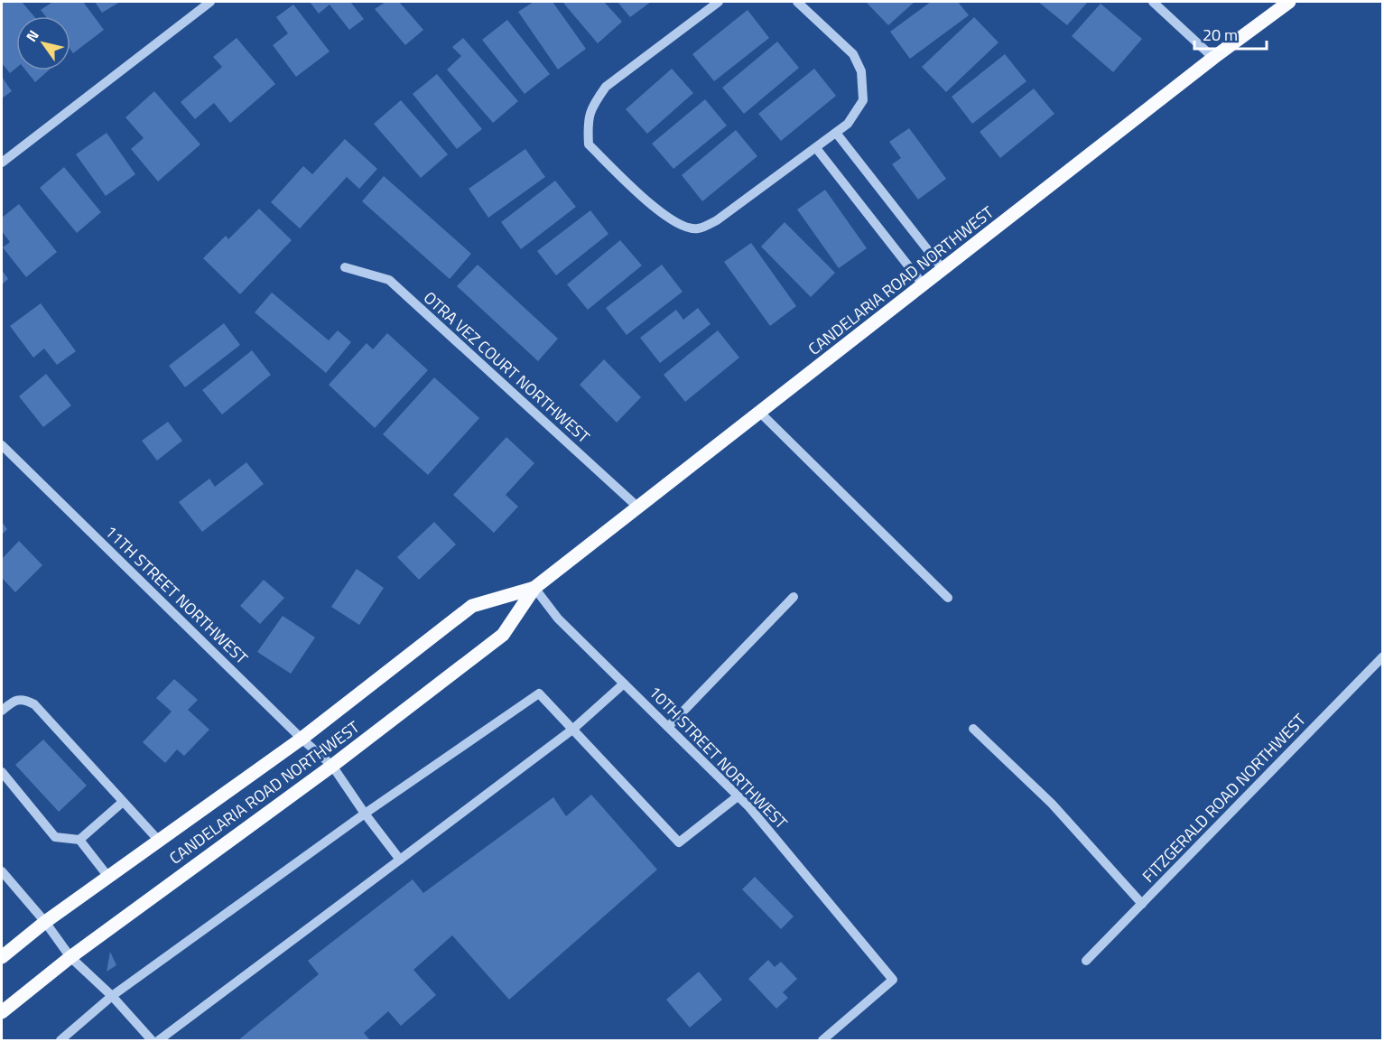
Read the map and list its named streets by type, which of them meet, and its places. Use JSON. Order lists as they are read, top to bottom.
{
  "streets": {
    "main road": ["CANDELARIA ROAD NORTHWEST"],
    "street": [
      "OTRA VEZ COURT NORTHWEST",
      "11TH STREET NORTHWEST",
      "10TH STREET NORTHWEST",
      "FITZGERALD ROAD NORTHWEST"
    ]
  },
  "crossings": [
    ["CANDELARIA ROAD NORTHWEST", "OTRA VEZ COURT NORTHWEST"],
    ["CANDELARIA ROAD NORTHWEST", "11TH STREET NORTHWEST"],
    ["CANDELARIA ROAD NORTHWEST", "10TH STREET NORTHWEST"]
  ],
  "scale_bar": "20 m",
  "north": "top left"
}
